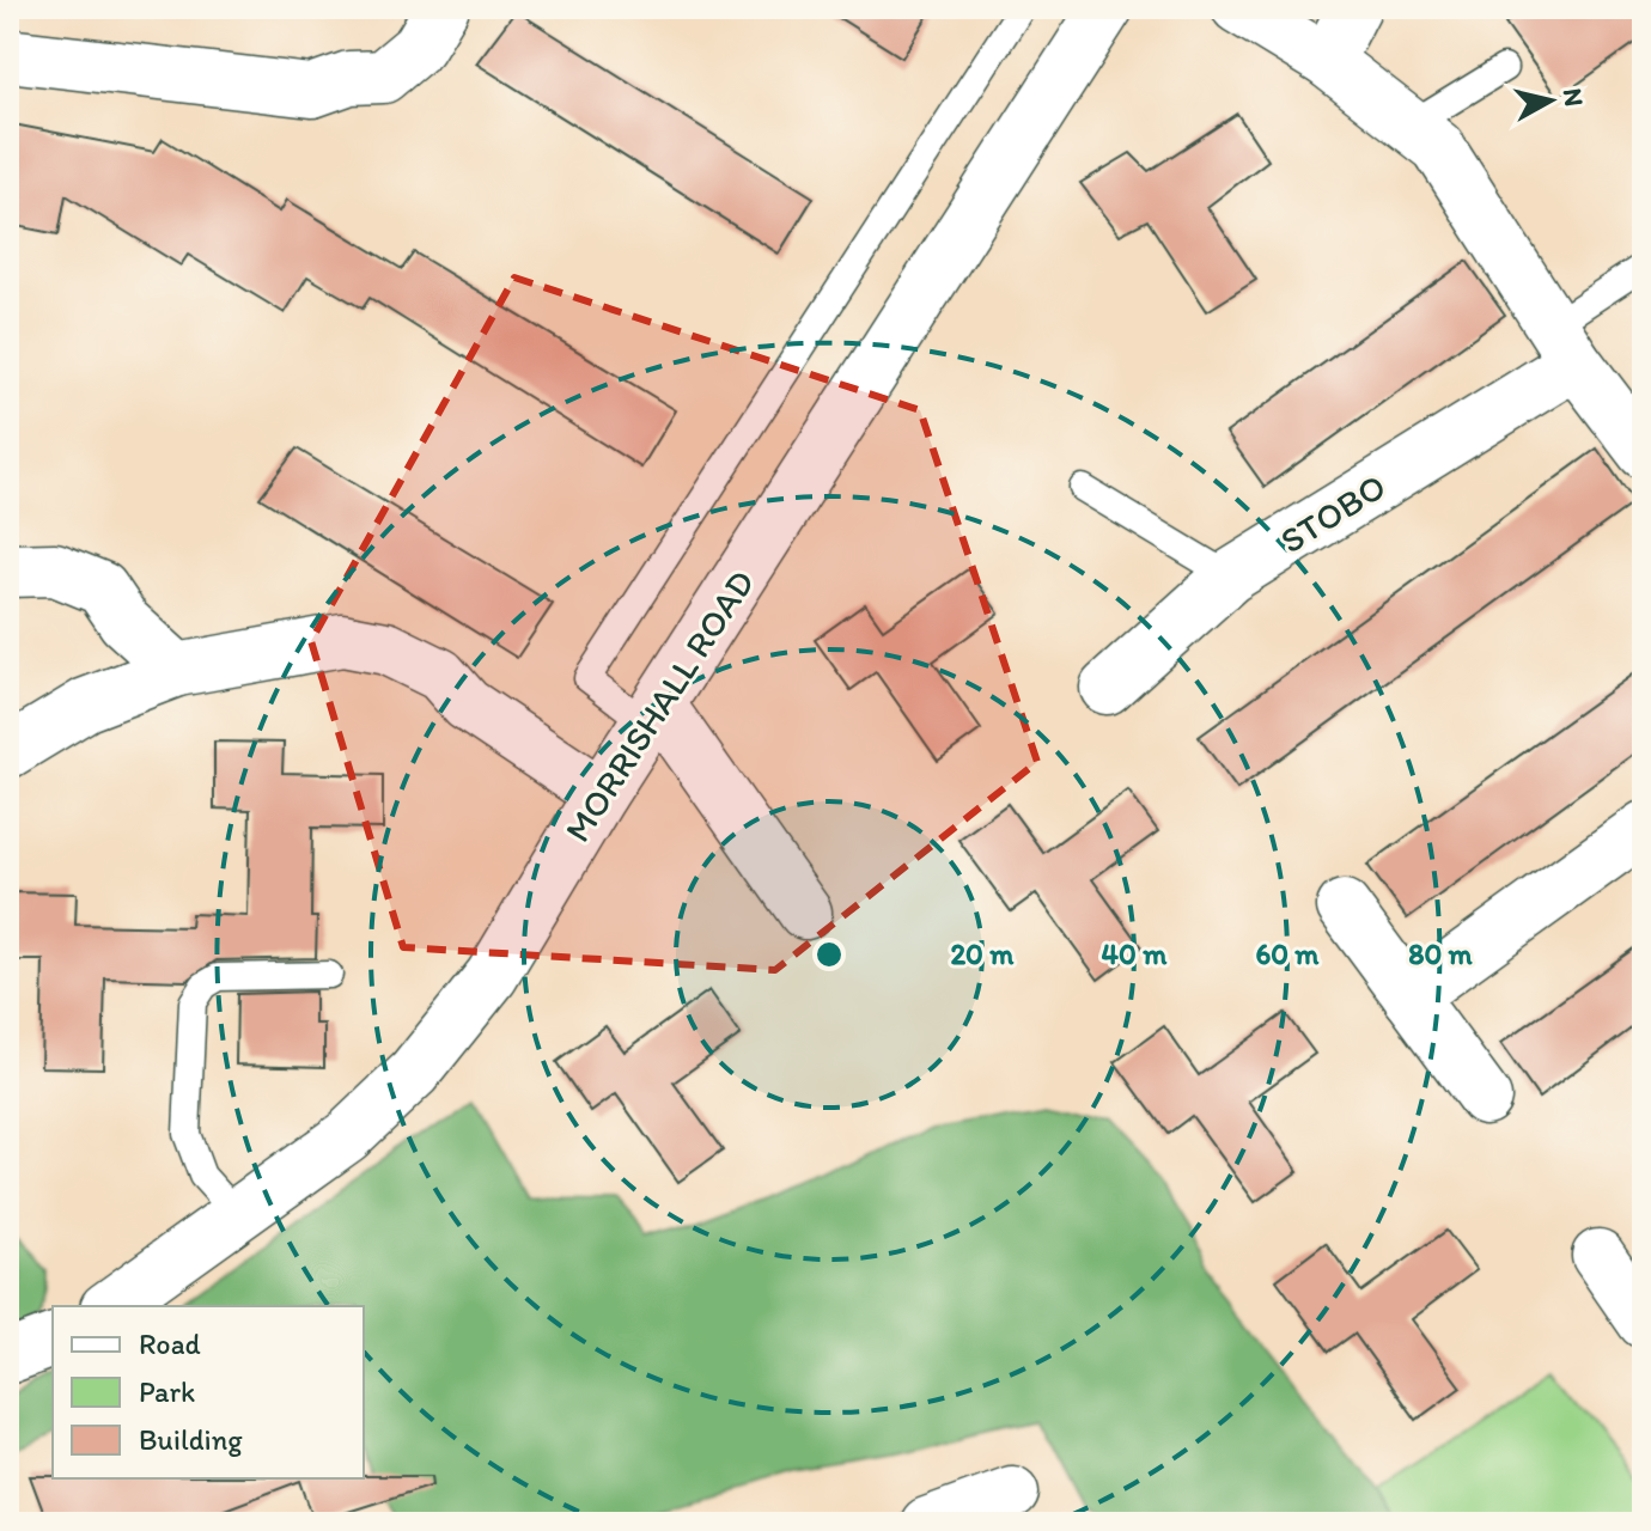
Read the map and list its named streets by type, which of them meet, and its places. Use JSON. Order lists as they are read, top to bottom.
{
  "streets": {
    "street": ["STOBO", "MORRISHALL ROAD"]
  },
  "legend": ["Road", "Park", "Building"],
  "north": "right",
  "rings": [
    "20 m",
    "40 m",
    "60 m",
    "80 m"
  ]
}
